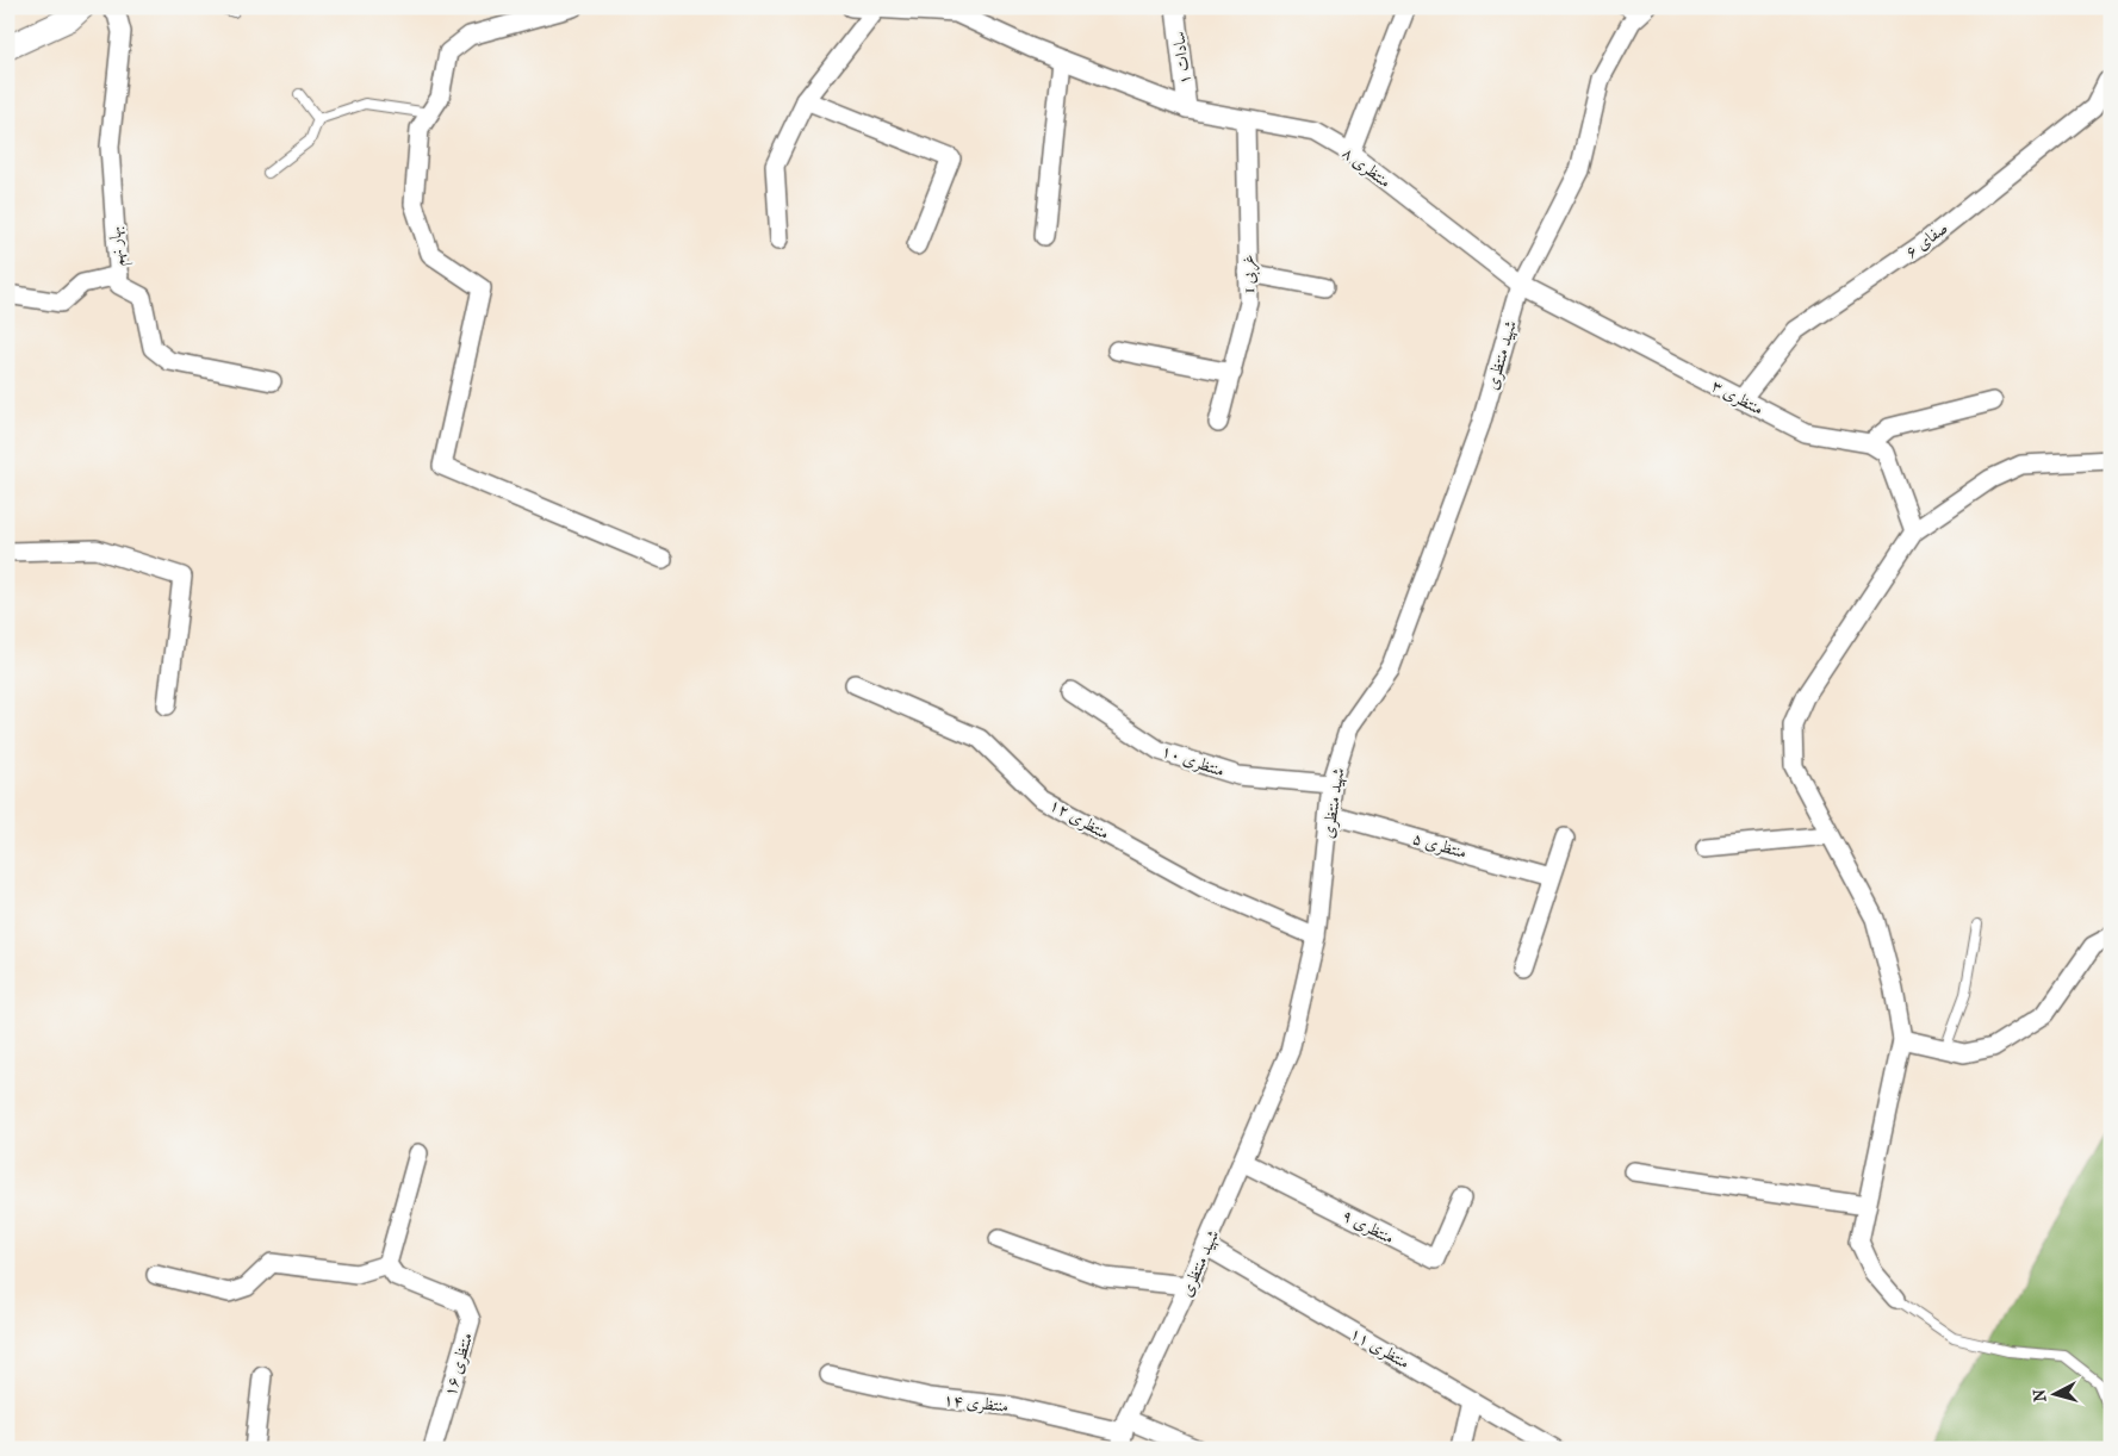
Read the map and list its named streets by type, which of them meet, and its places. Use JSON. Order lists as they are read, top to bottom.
{
  "streets": {
    "street": [
      "سادات ۱",
      "منتظری ۸",
      "صفای ۶",
      "بهار نهم",
      "غربی 1",
      "شهید منتظری",
      "منتظری ۳",
      "منتظری ۱۰",
      "منتظری ۱۲",
      "منتظری ۵",
      "منتظری ۹",
      "منتظری ۱۱",
      "منتظری ۱۶",
      "منتظری ۱۴"
    ]
  },
  "crossings": [
    ["سادات ۱", "منتظری ۸"],
    ["منتظری ۸", "غربی 1"],
    ["منتظری ۸", "شهید منتظری"],
    ["منتظری ۸", "منتظری ۳"],
    ["صفای ۶", "منتظری ۳"],
    ["شهید منتظری", "منتظری ۳"],
    ["شهید منتظری", "منتظری ۱۰"],
    ["شهید منتظری", "منتظری ۱۲"],
    ["شهید منتظری", "منتظری ۵"],
    ["شهید منتظری", "منتظری ۹"],
    ["شهید منتظری", "منتظری ۱۱"],
    ["شهید منتظری", "منتظری ۱۴"]
  ],
  "north": "left"
}
